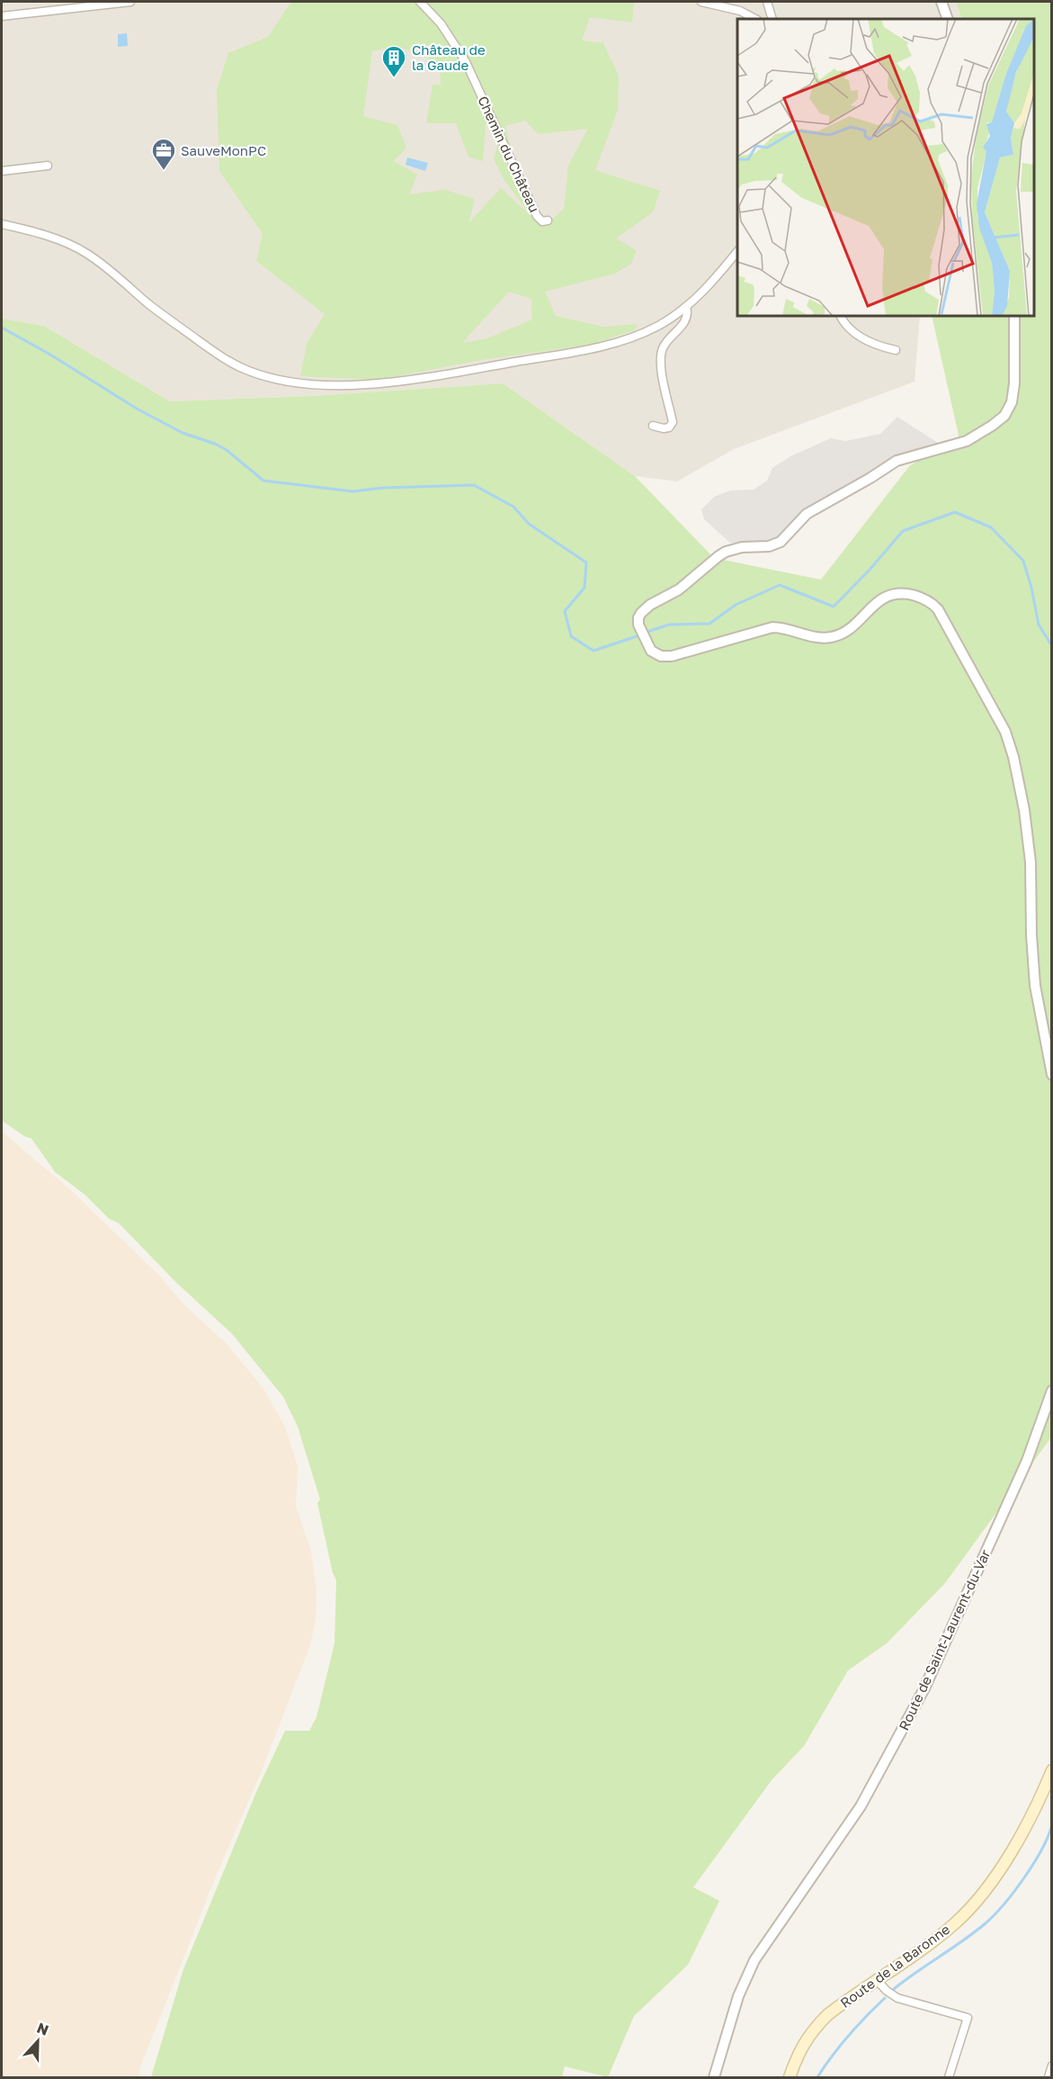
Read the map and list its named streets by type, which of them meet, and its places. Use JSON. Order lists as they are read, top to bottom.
{
  "streets": {
    "main road": ["Route de la Baronne"],
    "street": ["Chemin du Château", "Route de Saint-Laurent-du-Var"]
  },
  "places": {
    "building": ["Château de la Gaude"],
    "office": ["SauveMonPC"]
  },
  "north": "top"
}
